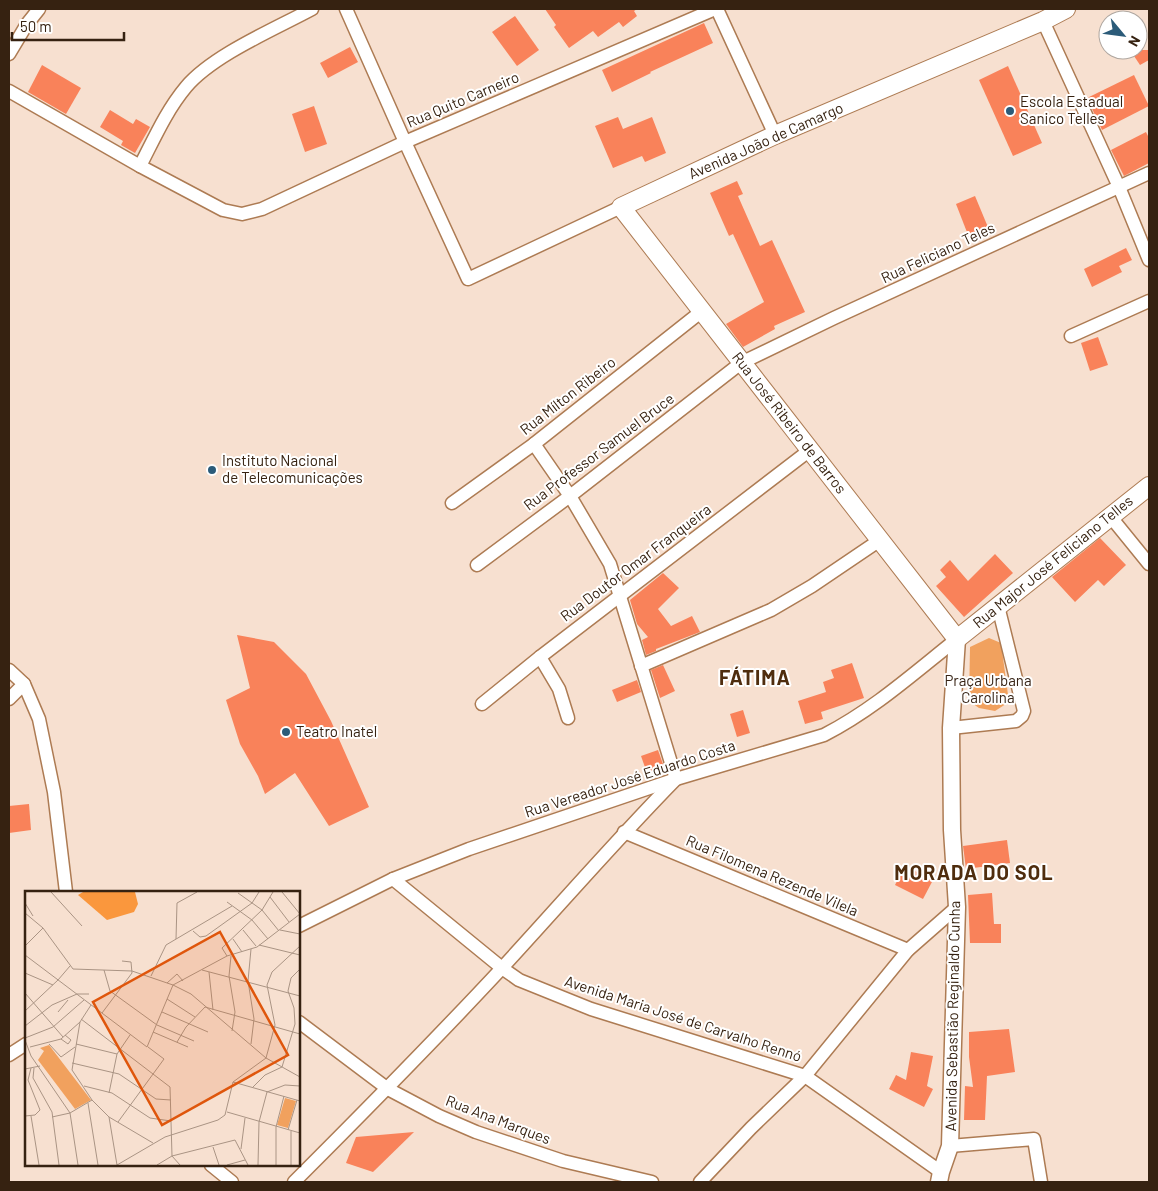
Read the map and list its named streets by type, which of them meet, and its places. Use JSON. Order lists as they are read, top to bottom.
{
  "streets": {
    "main road": ["Avenida João de Camargo", "Rua José Ribeiro de Barros", "Rua Major José Feliciano Telles"],
    "street": [
      "Rua Quito Carneiro",
      "Rua Feliciano Teles",
      "Rua Mílton Ribeiro",
      "Rua Professor Samuel Bruce",
      "Rua Doutor Omar Franqueira",
      "Rua Vereador José Eduardo Costa",
      "Rua Filomena Rezende Vilela",
      "Avenida Sebastião Reginaldo Cunha",
      "Avenida Maria José de Carvalho Rennó",
      "Rua Ana Marques"
    ]
  },
  "crossings": [
    ["Rua Quito Carneiro", "Avenida João de Camargo"],
    ["Avenida João de Camargo", "Rua José Ribeiro de Barros"],
    ["Rua Feliciano Teles", "Rua José Ribeiro de Barros"],
    ["Rua Feliciano Teles", "Rua Professor Samuel Bruce"],
    ["Rua Mílton Ribeiro", "Rua José Ribeiro de Barros"],
    ["Rua José Ribeiro de Barros", "Rua Professor Samuel Bruce"],
    ["Rua José Ribeiro de Barros", "Rua Major José Feliciano Telles"],
    ["Rua José Ribeiro de Barros", "Rua Doutor Omar Franqueira"],
    ["Rua José Ribeiro de Barros", "Rua Vereador José Eduardo Costa"],
    ["Rua José Ribeiro de Barros", "Avenida Sebastião Reginaldo Cunha"],
    ["Rua Major José Feliciano Telles", "Rua Vereador José Eduardo Costa"],
    ["Rua Major José Feliciano Telles", "Avenida Sebastião Reginaldo Cunha"],
    ["Rua Vereador José Eduardo Costa", "Avenida Sebastião Reginaldo Cunha"],
    ["Rua Vereador José Eduardo Costa", "Avenida Maria José de Carvalho Rennó"],
    ["Avenida Sebastião Reginaldo Cunha", "Avenida Maria José de Carvalho Rennó"]
  ],
  "districts": ["FÁTIMA", "MORADA DO SOL"],
  "parks": ["Praça Urbana Carolina"],
  "places": ["Escola Estadual Sanico Telles", "Instituto Nacional de Telecomunicações", "Teatro Inatel"],
  "scale_bar": "50 m",
  "north": "bottom right"
}
